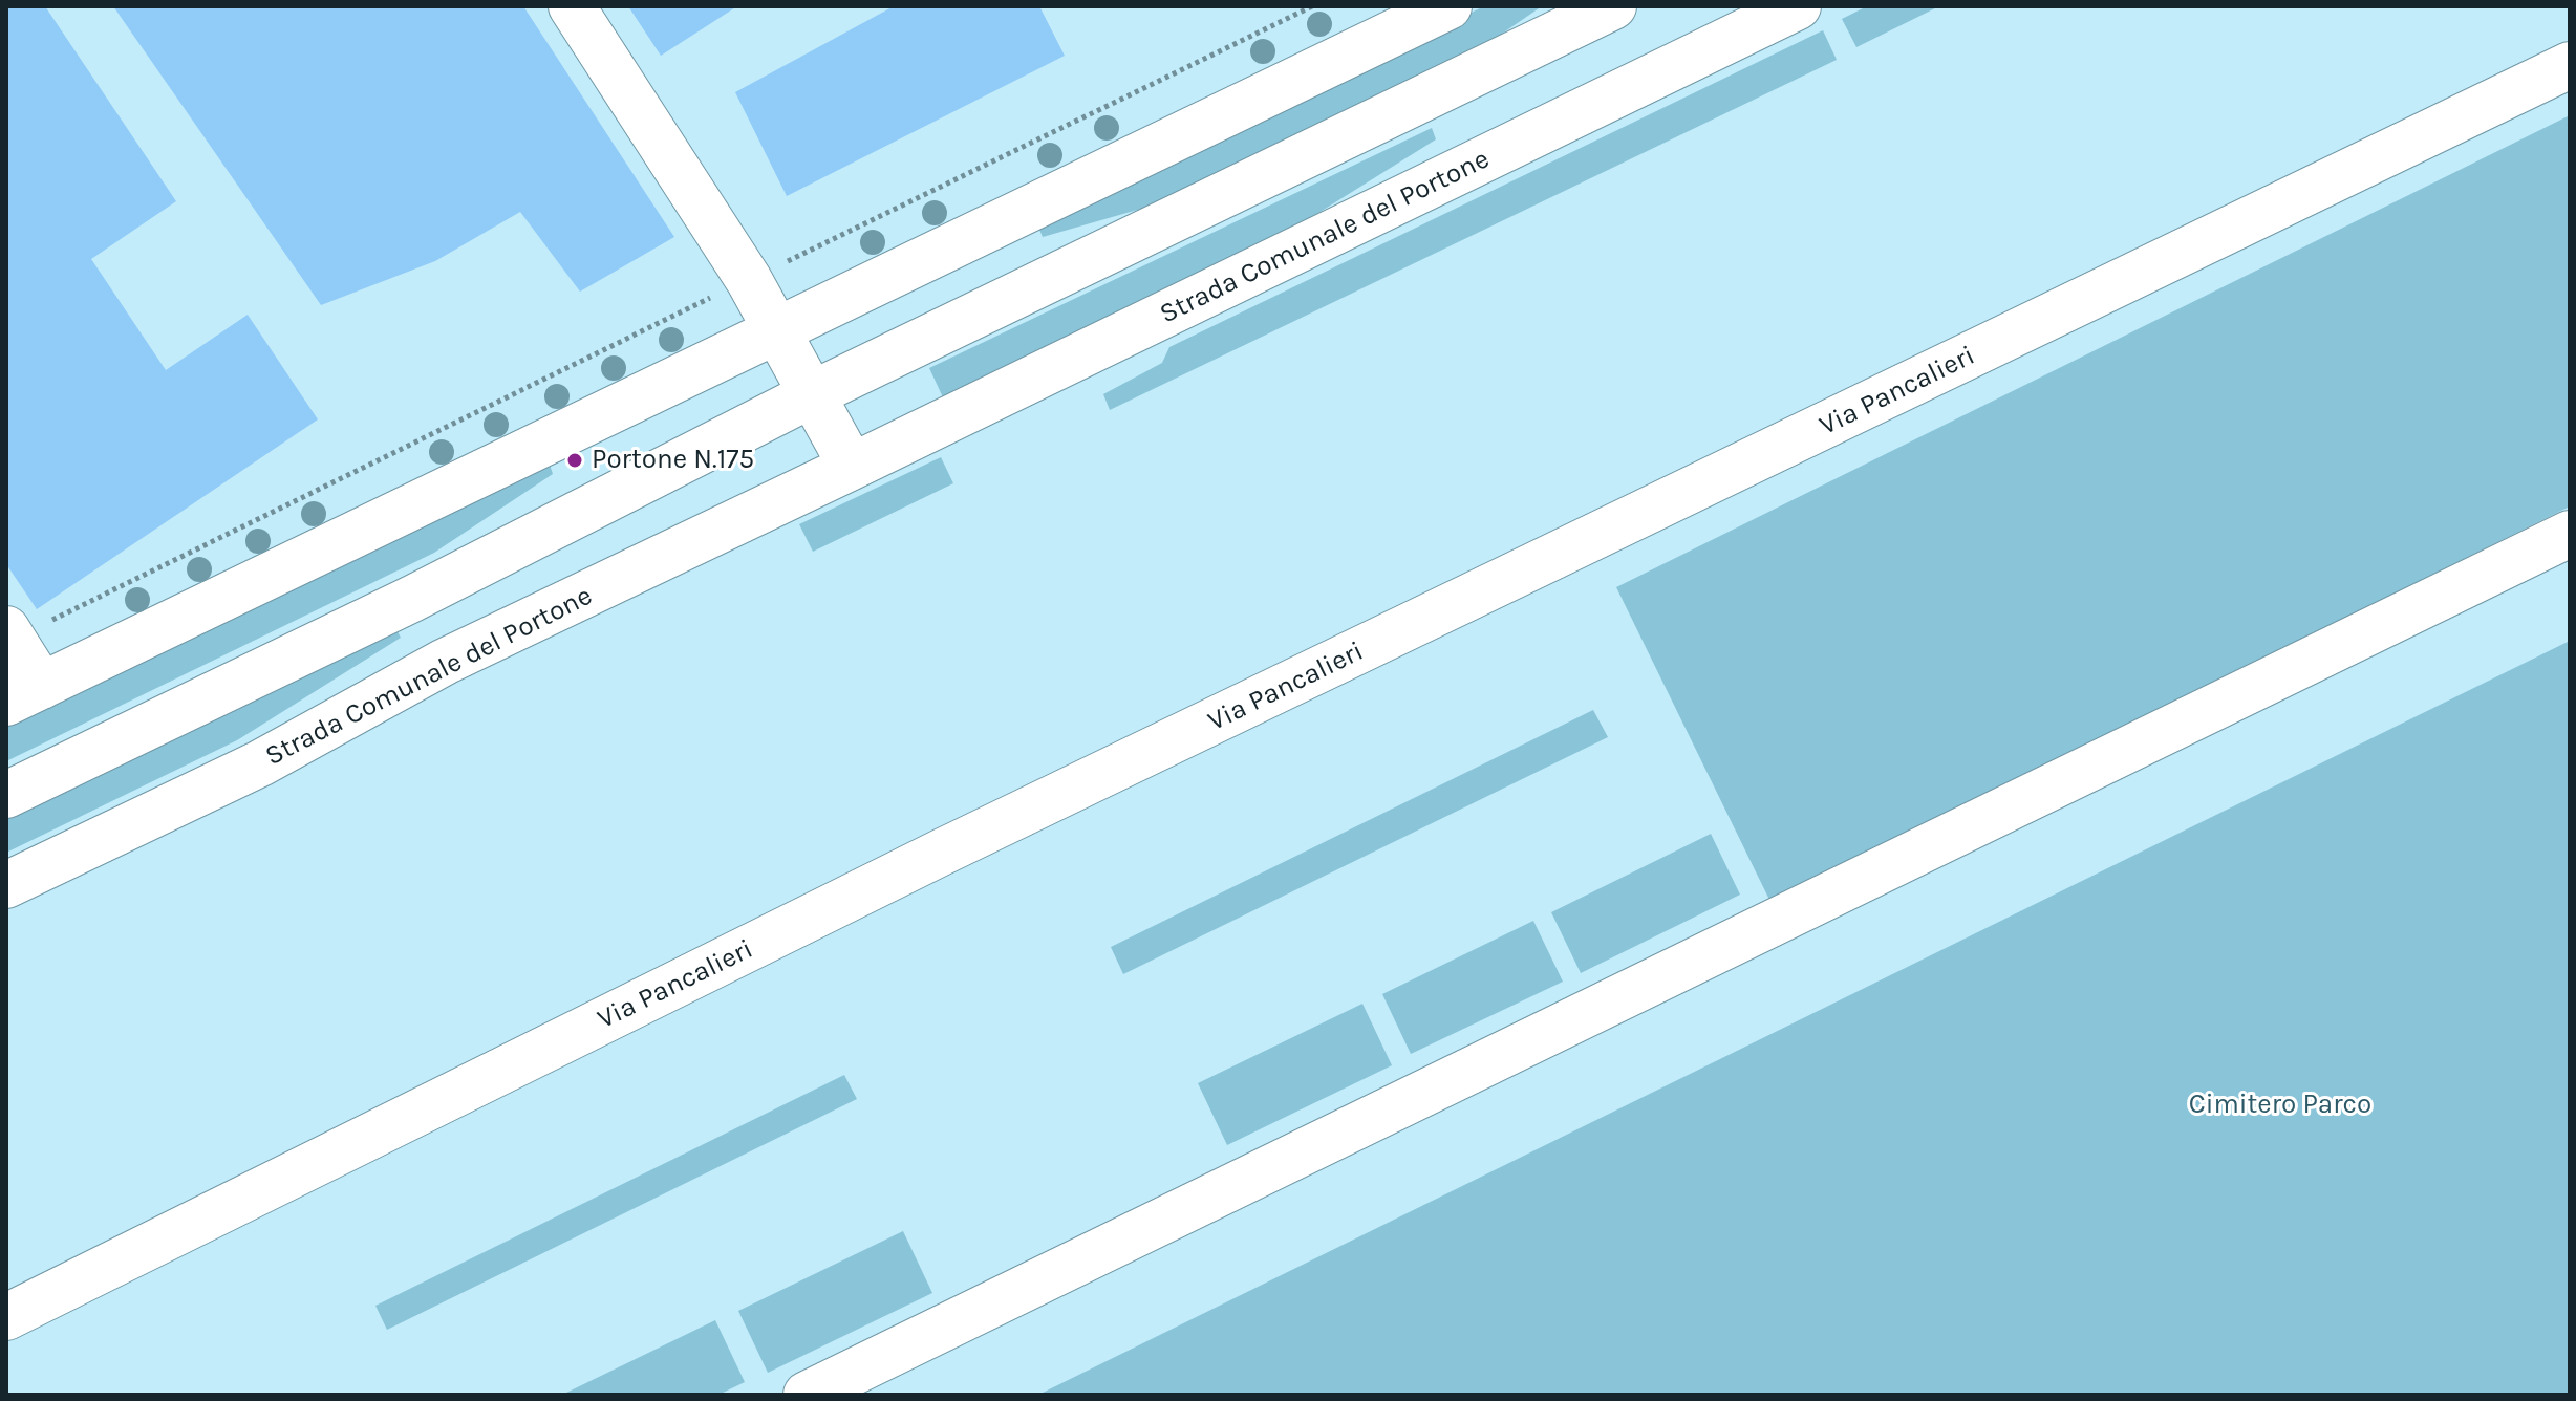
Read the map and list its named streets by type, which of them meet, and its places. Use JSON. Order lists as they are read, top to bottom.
{
  "streets": {
    "street": ["Strada Comunale del Portone", "Via Pancalieri"]
  },
  "parks": ["Cimitero Parco"],
  "places": ["Portone N.175"]
}
